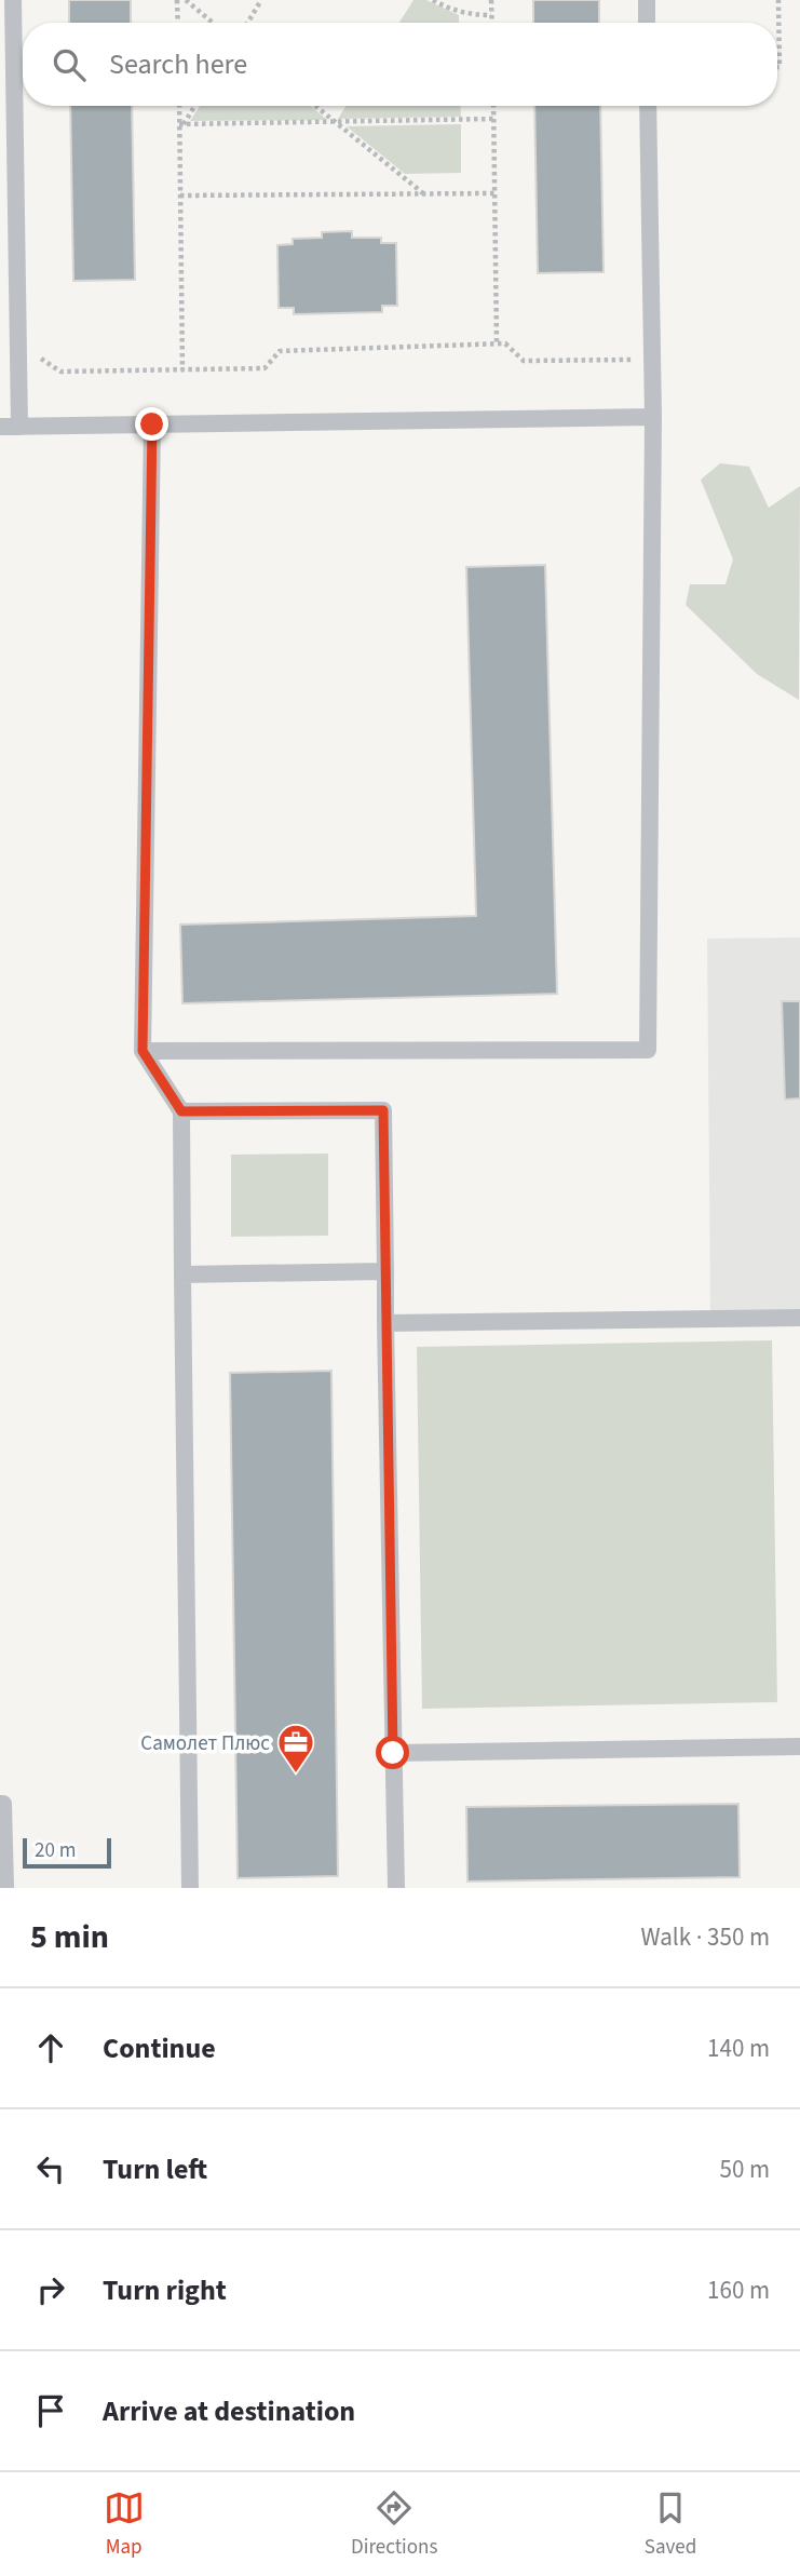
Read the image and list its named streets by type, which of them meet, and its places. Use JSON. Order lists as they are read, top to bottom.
{
  "places": {
    "office": ["Самолет Плюс"]
  },
  "scale_bar": "20 m",
  "page": {
    "search": "Search here",
    "scale": "20 m",
    "heading": ["5 min", "Walk · 350 m"],
    "list": [
      ["Continue", "140 m"],
      ["Turn left", "50 m"],
      ["Turn right", "160 m"],
      "Arrive at destination"
    ],
    "nav": ["Map", "Directions", "Saved"]
  }
}
